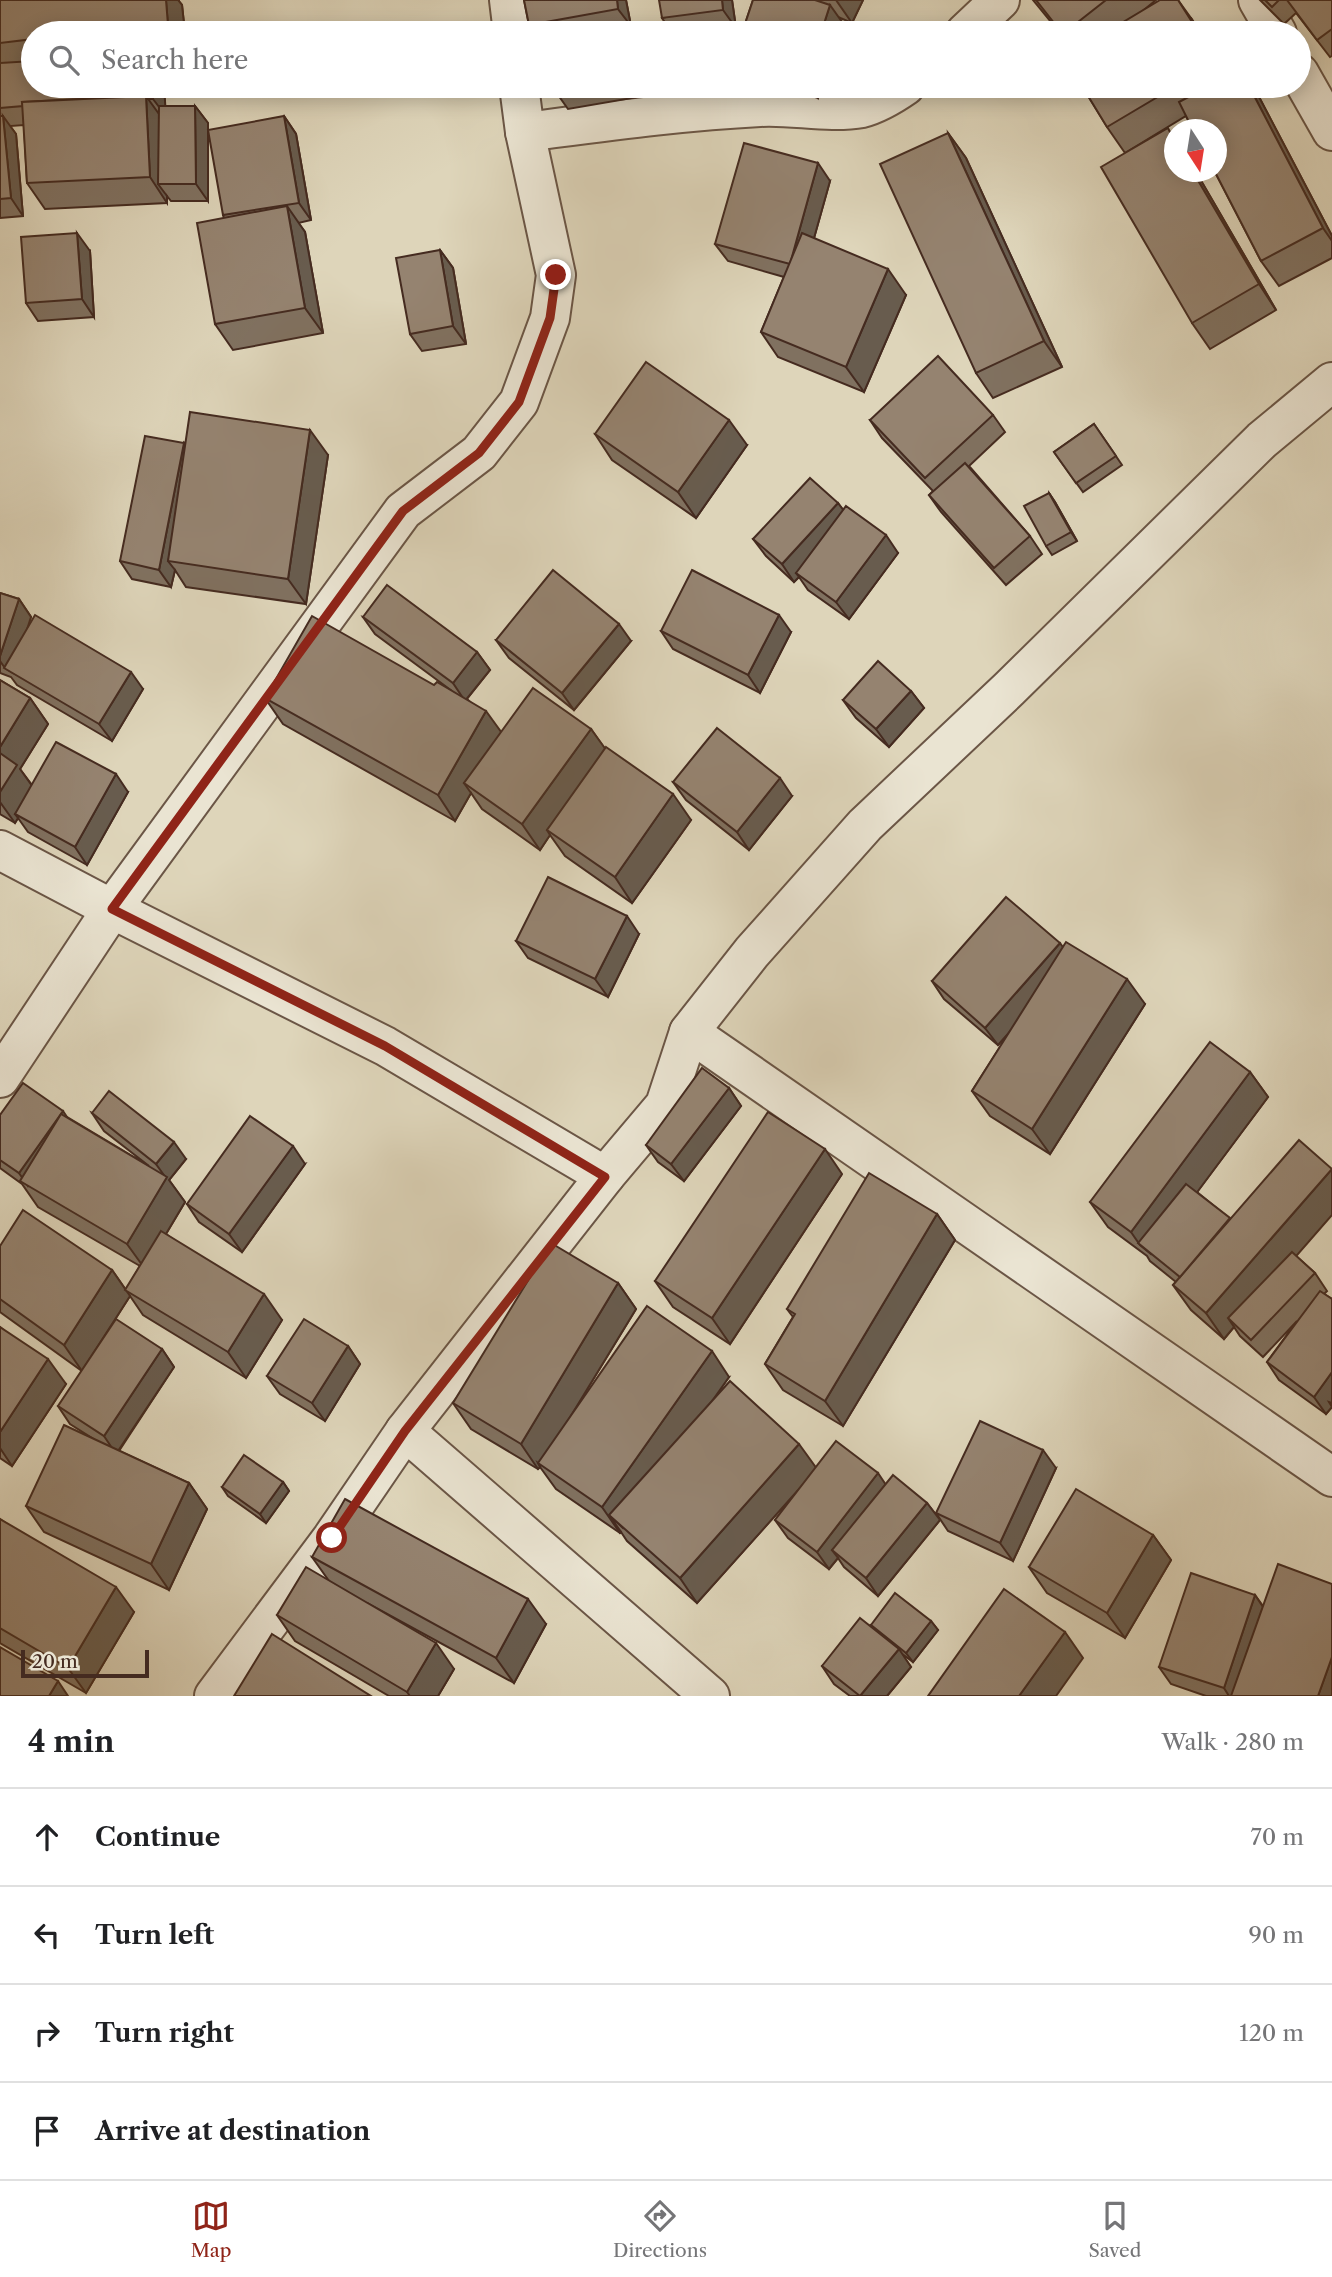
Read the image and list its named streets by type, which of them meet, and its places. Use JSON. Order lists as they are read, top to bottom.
{
  "scale_bar": "20 m",
  "north": "bottom",
  "page": {
    "search": "Search here",
    "scale": "20 m",
    "heading": ["4 min", "Walk · 280 m"],
    "list": [
      ["Continue", "70 m"],
      ["Turn left", "90 m"],
      ["Turn right", "120 m"],
      "Arrive at destination"
    ],
    "nav": ["Map", "Directions", "Saved"]
  }
}
